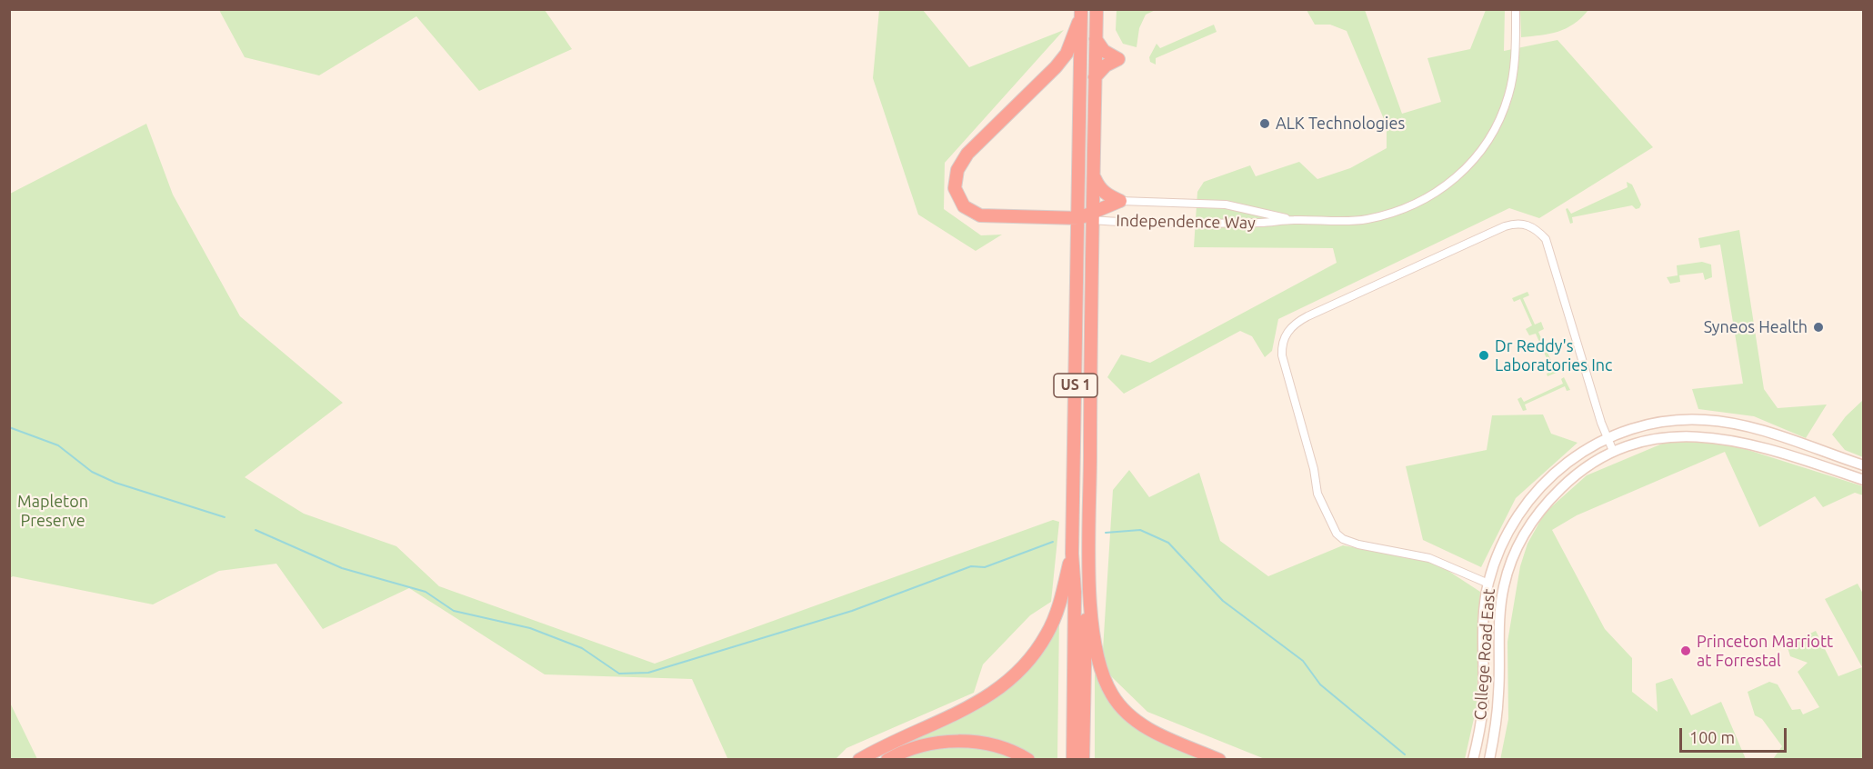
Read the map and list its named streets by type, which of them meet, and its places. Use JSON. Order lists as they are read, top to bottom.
{
  "streets": {
    "highway": ["US 1"],
    "street": ["Independence Way", "College Road East"]
  },
  "crossings": [
    ["Independence Way", "US 1"]
  ],
  "parks": ["Mapleton Preserve"],
  "places": [
    "ALK Technologies",
    "Syneos Health",
    "Dr Reddy's Laboratories Inc",
    "Princeton Marriott at Forrestal"
  ],
  "scale_bar": "100 m"
}
